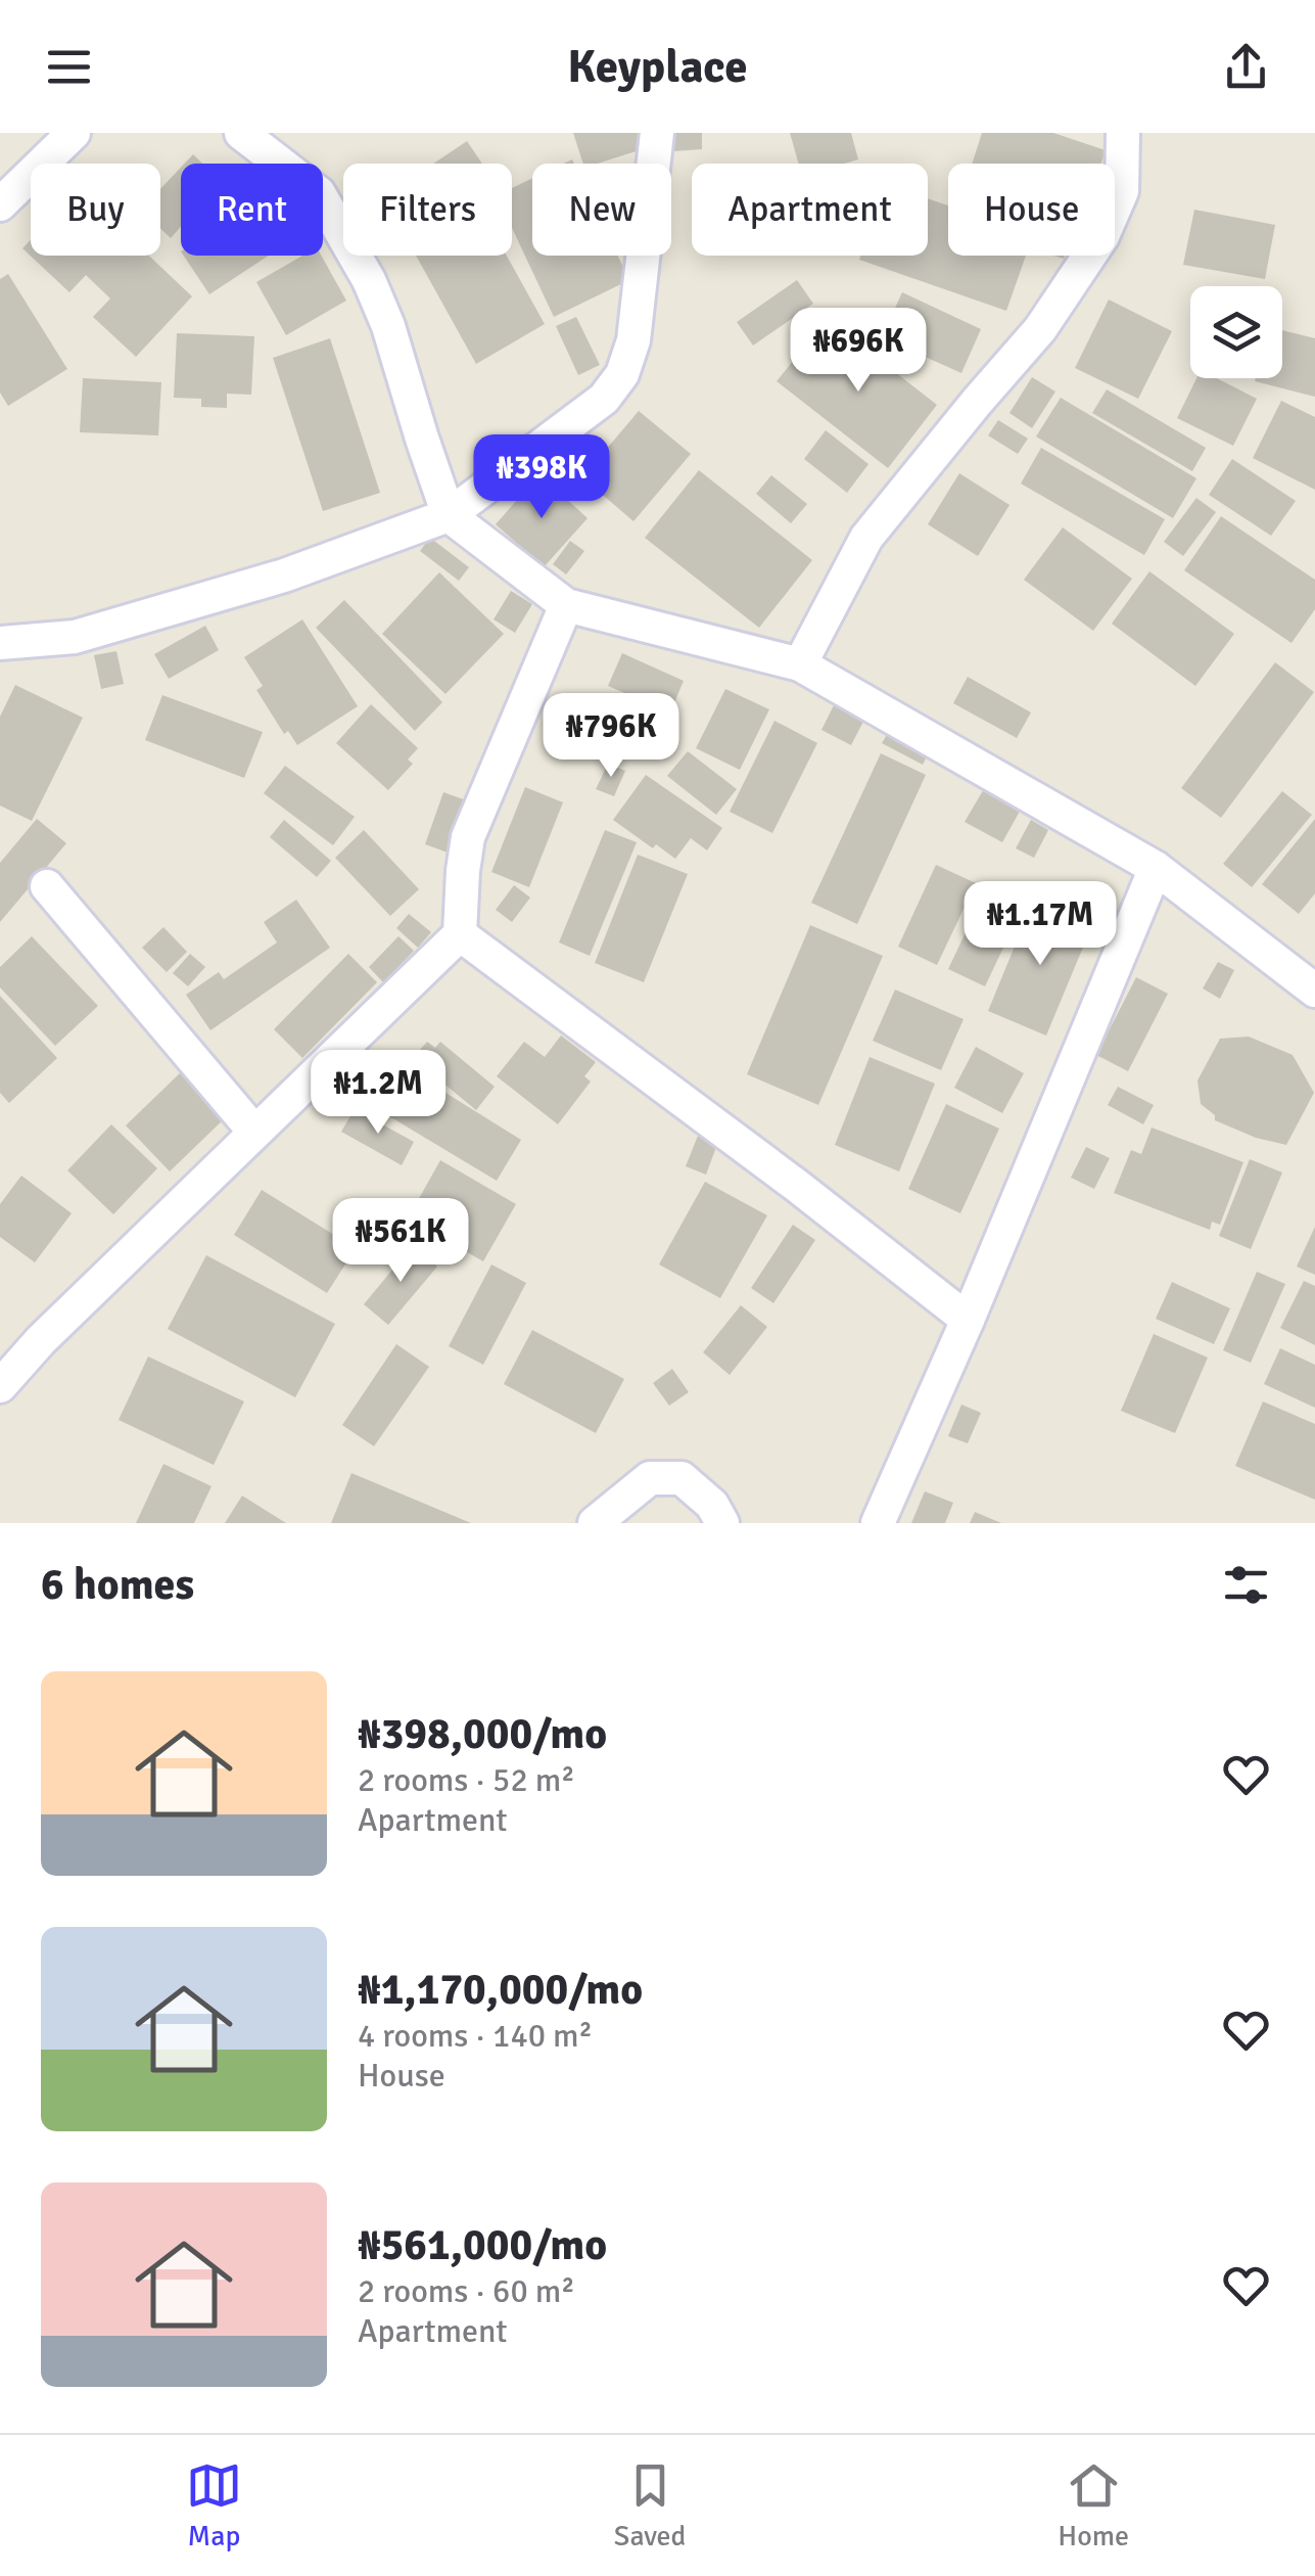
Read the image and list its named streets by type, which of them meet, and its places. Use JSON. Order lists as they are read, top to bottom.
{
  "page": {
    "header": "Keyplace",
    "chip": [
      "Buy",
      "Rent",
      "Filters",
      "New",
      "Apartment",
      "House"
    ],
    "price": [
      "₦696K",
      "₦398K",
      "₦796K",
      "₦1.17M",
      "₦1.2M",
      "₦561K"
    ],
    "heading": "6 homes",
    "list": [
      {
        "name": "₦398,000/mo",
        "note": "2 rooms · 52 m² · Apartment"
      },
      {
        "name": "₦1,170,000/mo",
        "note": "4 rooms · 140 m² · House"
      },
      {
        "name": "₦561,000/mo",
        "note": "2 rooms · 60 m² · Apartment"
      }
    ],
    "tabs": ["Map", "Saved", "Home"]
  }
}
